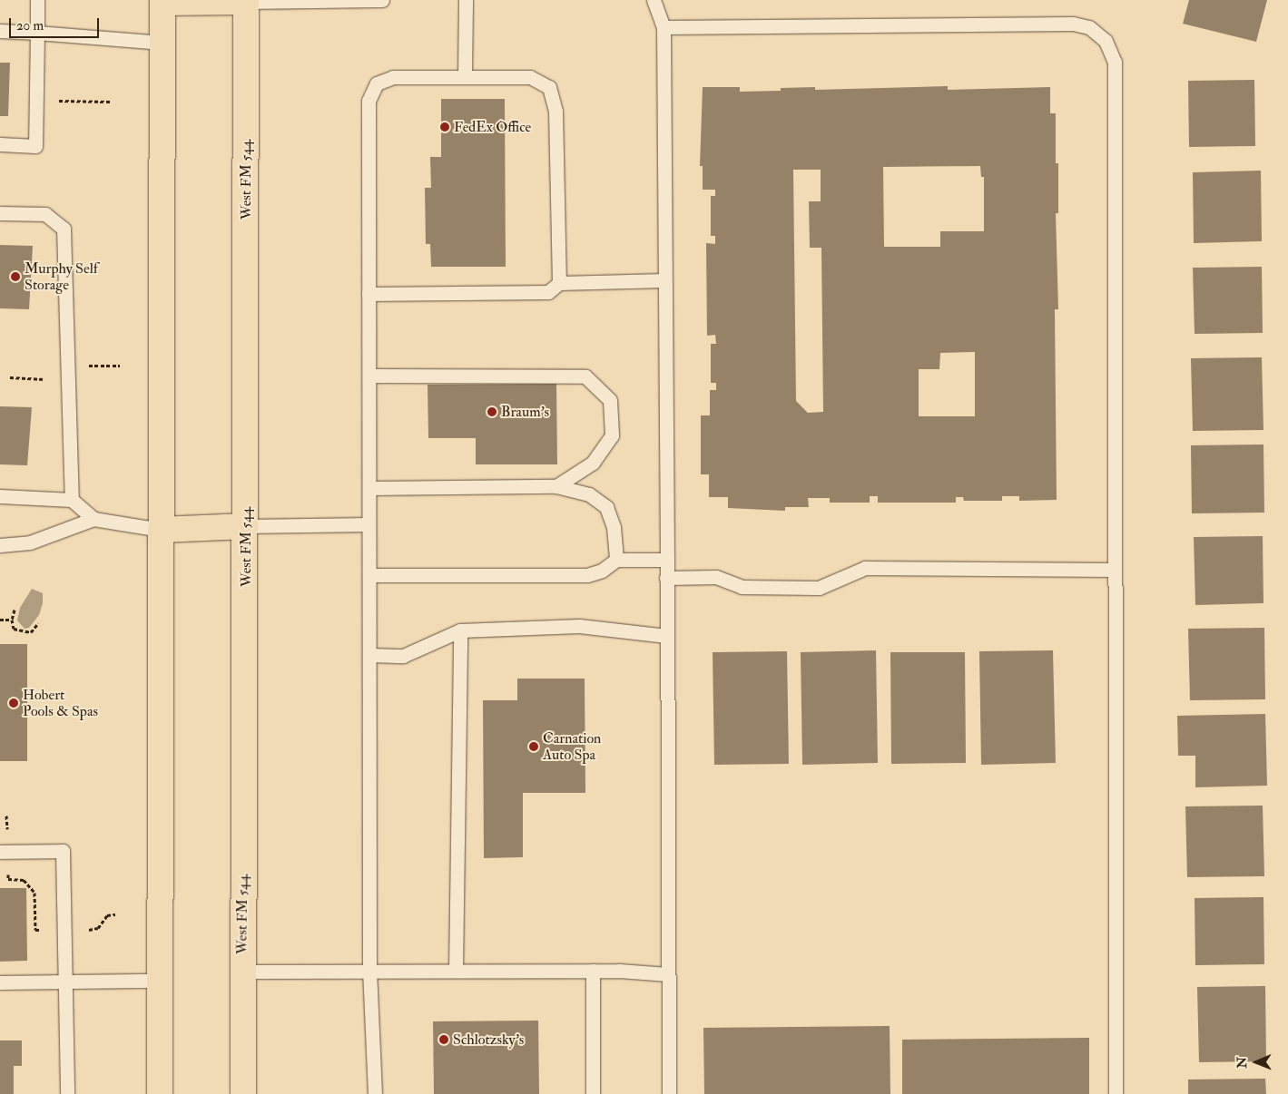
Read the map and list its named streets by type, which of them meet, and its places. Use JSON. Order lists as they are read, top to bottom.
{
  "streets": {
    "main road": ["West FM 544"]
  },
  "places": [
    "FedEx Office",
    "Murphy Self Storage",
    "Braum's",
    "Hobert Pools & Spas",
    "Carnation Auto Spa",
    "Schlotzsky's"
  ],
  "scale_bar": "20 m",
  "north": "left"
}
